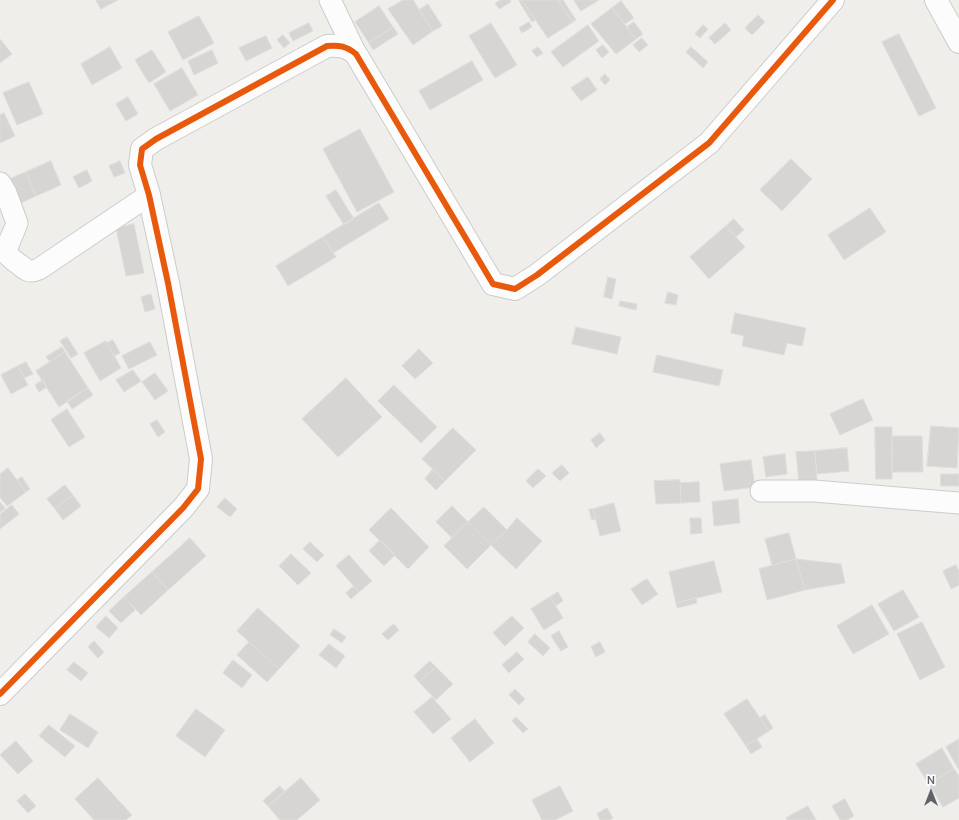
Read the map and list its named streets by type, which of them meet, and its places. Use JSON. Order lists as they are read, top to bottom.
{
  "north": "top"
}
